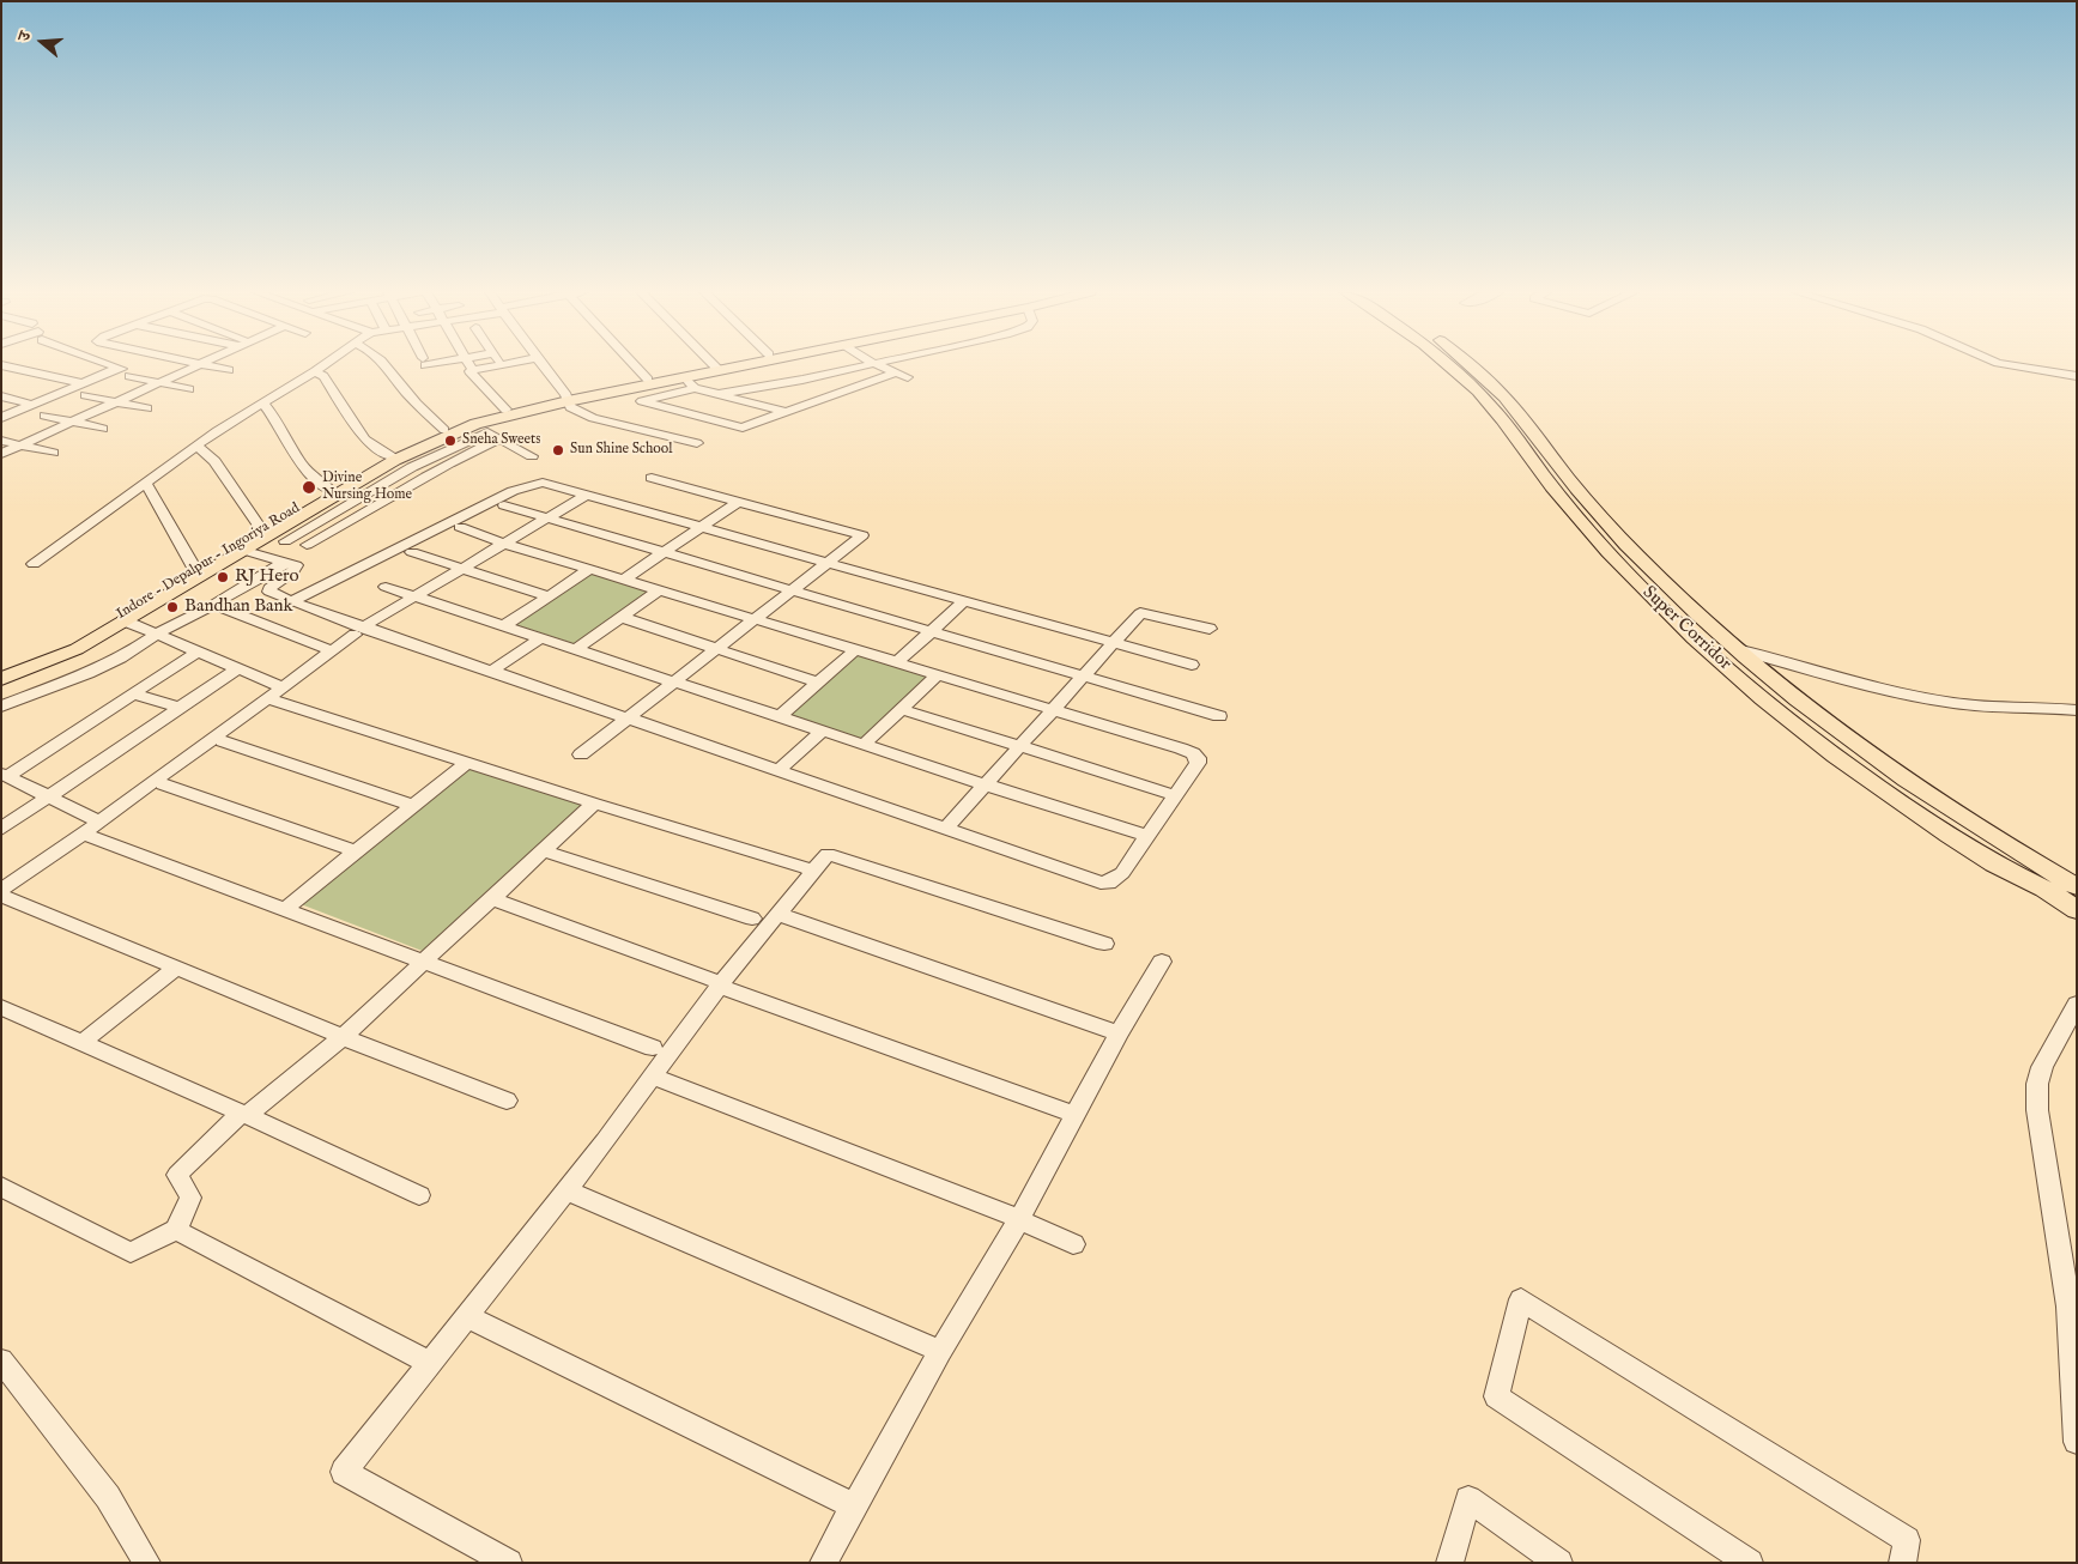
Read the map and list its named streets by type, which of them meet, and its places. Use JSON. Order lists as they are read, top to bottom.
{
  "streets": {
    "main road": ["Indore - Depalpur - Ingoriya Road", "Super Corridor"]
  },
  "places": [
    "Sneha Sweets",
    "Sun Shine School",
    "Divine Nursing Home",
    "RJ Hero",
    "Bandhan Bank"
  ],
  "north": "left"
}
